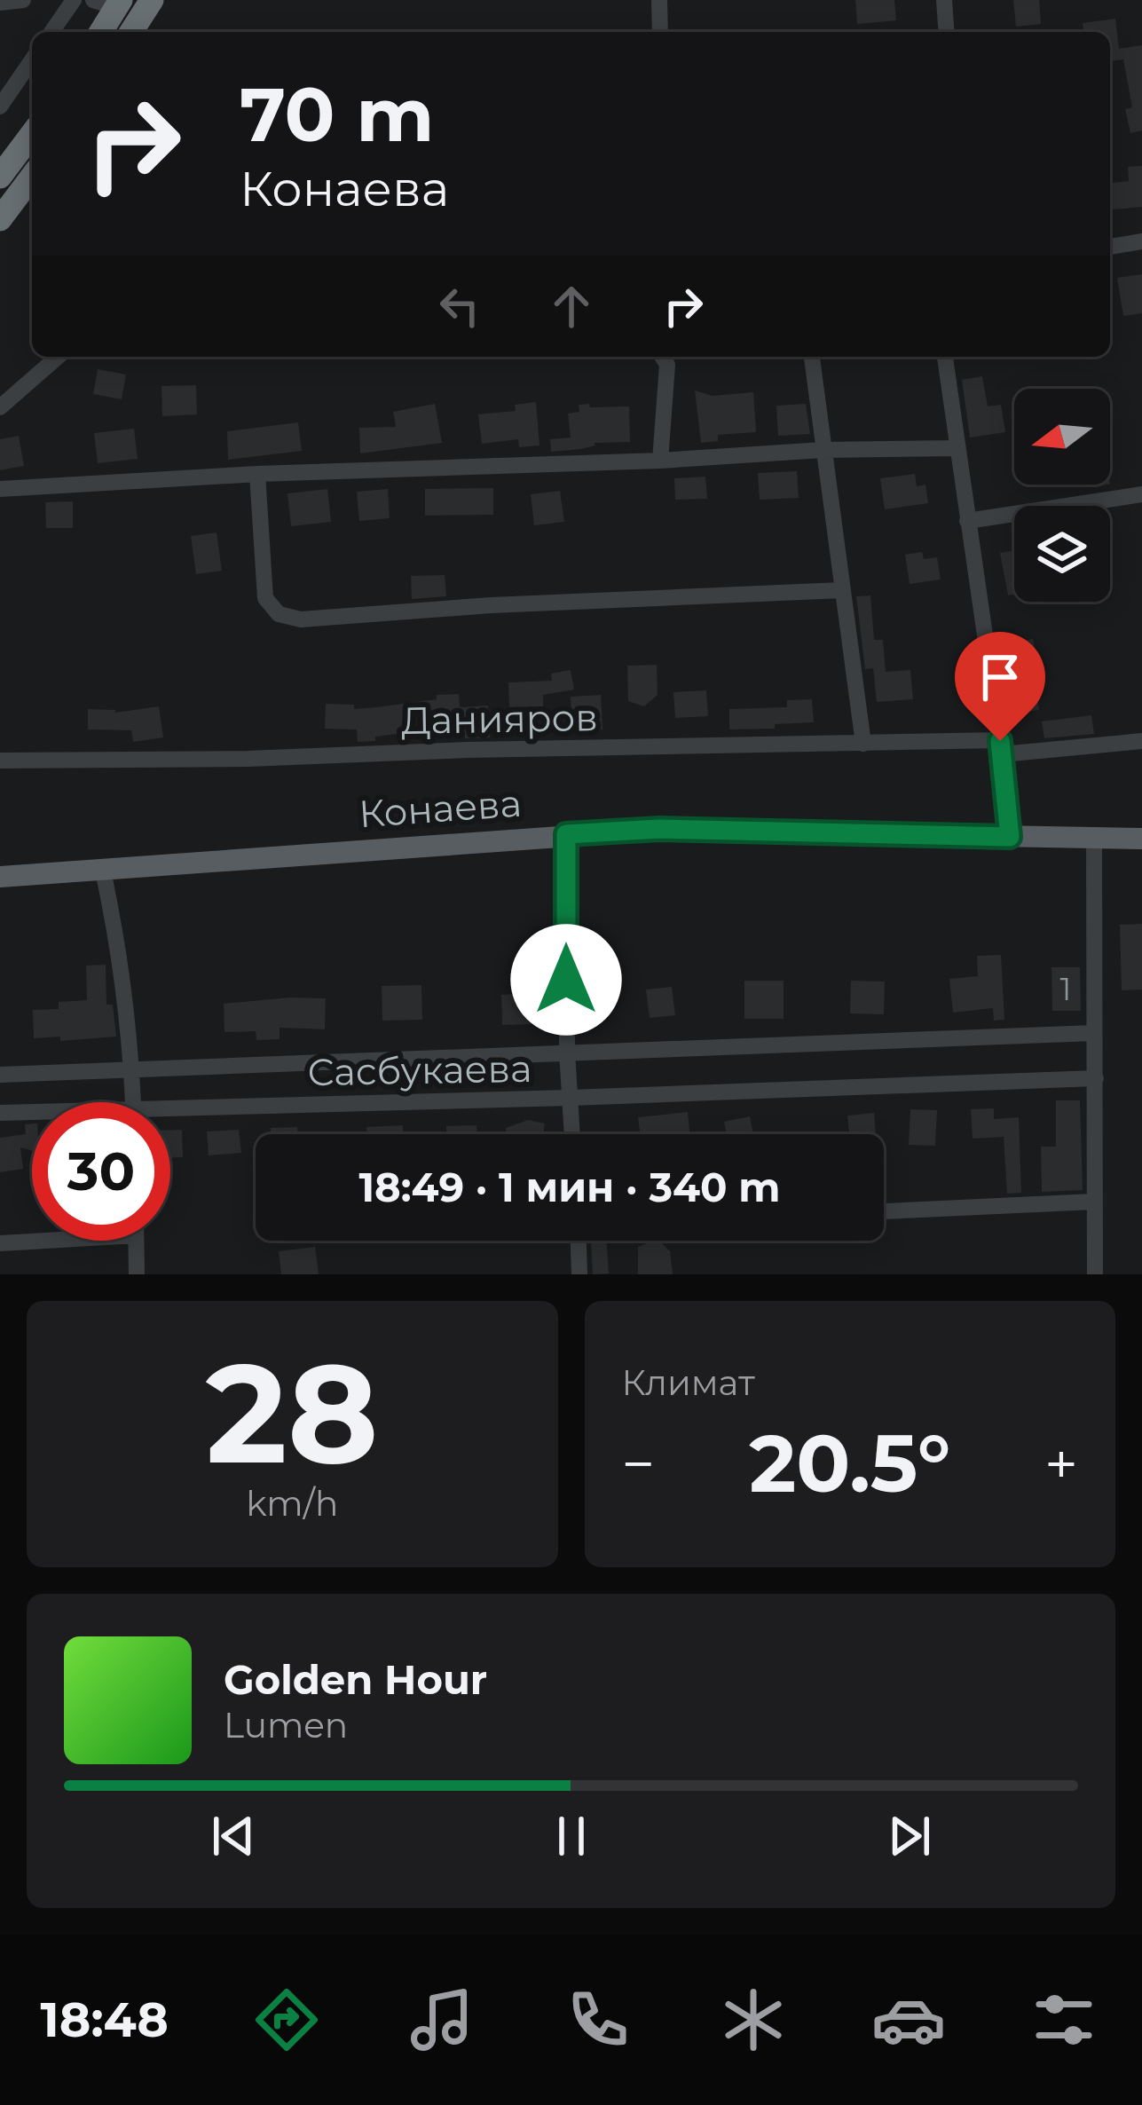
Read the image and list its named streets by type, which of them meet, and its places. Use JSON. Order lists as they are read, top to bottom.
{
  "streets": {
    "main road": ["Конаева"],
    "street": ["Данияров", "Сасбукаева"]
  },
  "house_numbers": ["1"],
  "north": "left",
  "page": {
    "turn": ["70 m", "Конаева"],
    "limit": "30",
    "trip": "18:49 · 1 мин · 340 m",
    "tile": [
      ["28", "km/h"],
      "Климат"
    ],
    "heat": ["−", "20.5°", "+"],
    "song": ["Golden Hour", "Lumen"],
    "tabs": "18:48"
  }
}
